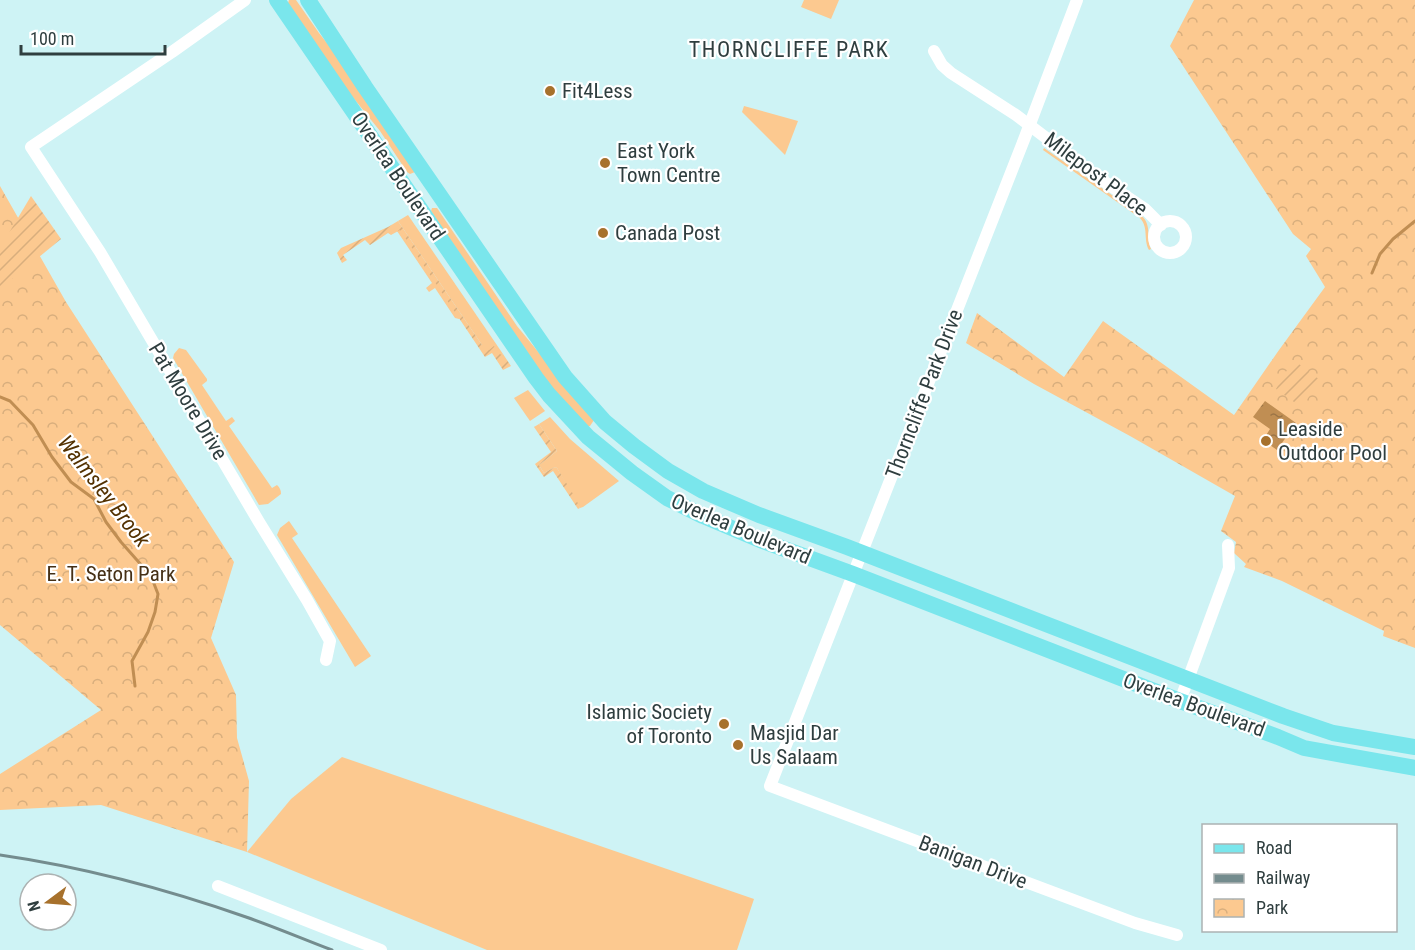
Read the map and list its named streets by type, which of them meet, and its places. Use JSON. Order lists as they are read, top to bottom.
{
  "streets": {
    "main road": ["Overlea Boulevard"],
    "street": [
      "Milepost Place",
      "Thorncliffe Park Drive",
      "Pat Moore Drive",
      "Banigan Drive"
    ]
  },
  "crossings": [
    ["Milepost Place", "Thorncliffe Park Drive"],
    ["Overlea Boulevard", "Thorncliffe Park Drive"],
    ["Thorncliffe Park Drive", "Banigan Drive"]
  ],
  "districts": ["THORNCLIFFE PARK"],
  "water": ["Walmsley Brook"],
  "parks": ["E. T. Seton Park"],
  "places": [
    "Fit4Less",
    "East York Town Centre",
    "Canada Post",
    "Leaside Outdoor Pool",
    "Islamic Society of Toronto",
    "Masjid Dar Us Salaam"
  ],
  "legend": ["Road", "Railway", "Park"],
  "scale_bar": "100 m",
  "north": "left"
}
